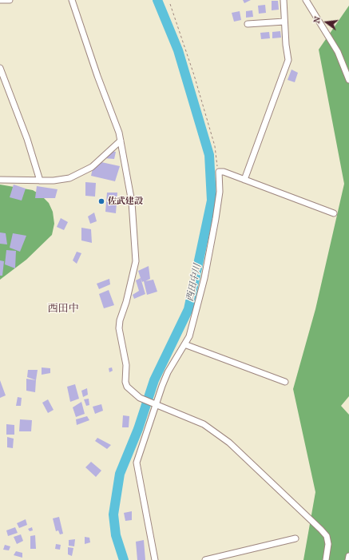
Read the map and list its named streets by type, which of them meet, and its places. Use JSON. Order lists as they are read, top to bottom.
{
  "districts": ["西田中"],
  "water": ["西田中川"],
  "places": ["佐武建設"],
  "north": "left"
}
